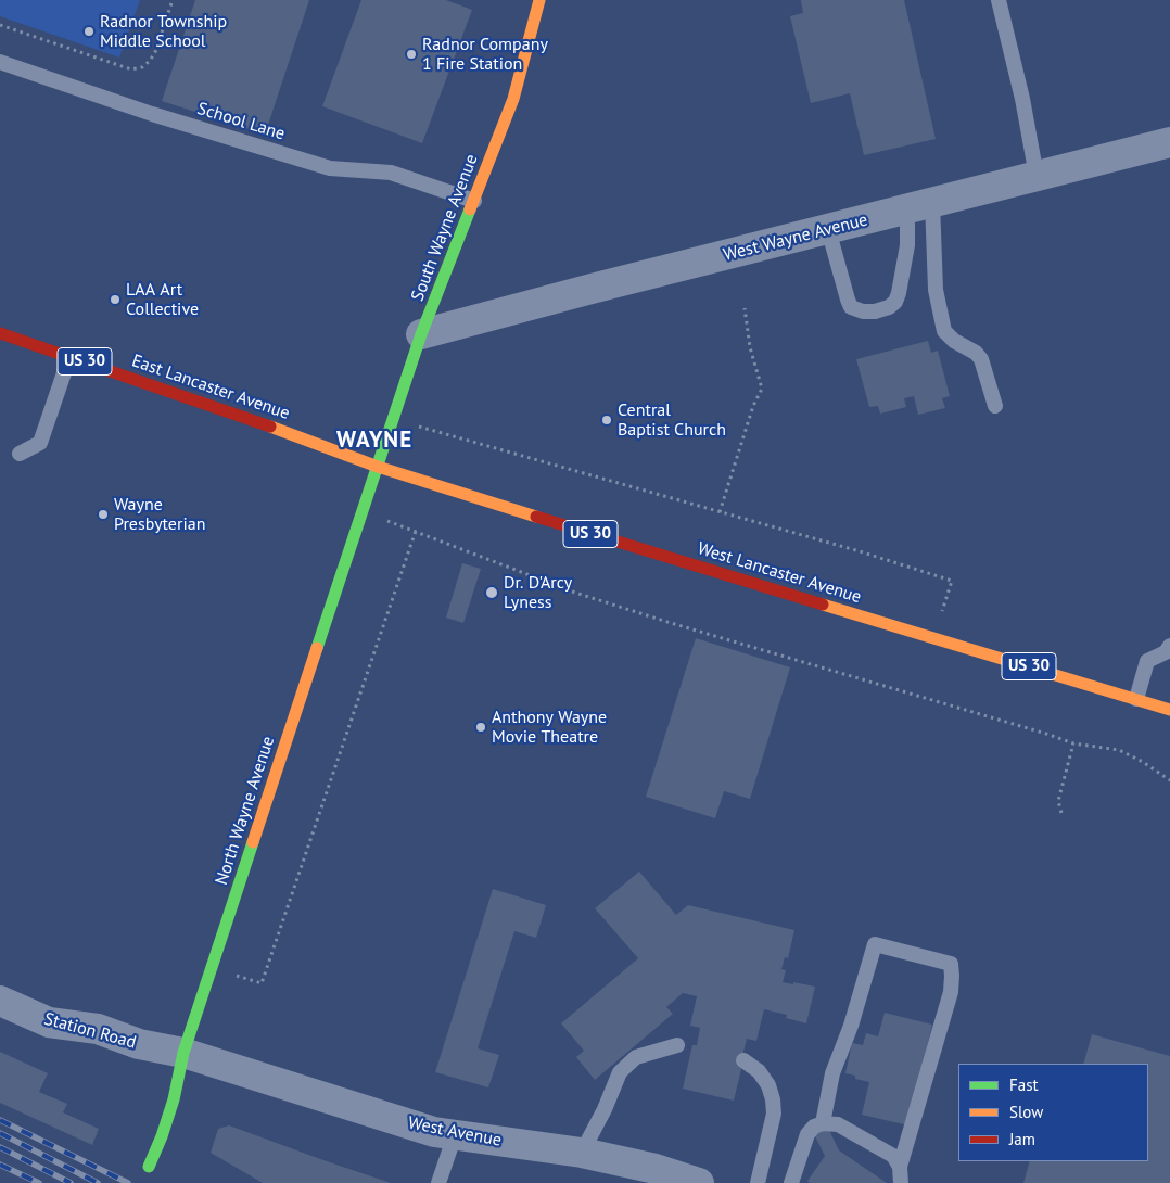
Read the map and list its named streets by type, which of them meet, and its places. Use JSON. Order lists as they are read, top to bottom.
{
  "streets": {
    "main road": [
      "South Wayne Avenue",
      "US 30",
      "East Lancaster Avenue",
      "West Lancaster Avenue",
      "North Wayne Avenue"
    ],
    "street": ["West Wayne Avenue", "Station Road", "West Avenue"],
    "lane": ["School Lane"]
  },
  "crossings": [
    ["School Lane", "South Wayne Avenue"],
    ["South Wayne Avenue", "West Wayne Avenue"],
    ["South Wayne Avenue", "East Lancaster Avenue"],
    ["South Wayne Avenue", "West Lancaster Avenue"],
    ["South Wayne Avenue", "North Wayne Avenue"],
    ["East Lancaster Avenue", "West Lancaster Avenue"],
    ["East Lancaster Avenue", "North Wayne Avenue"],
    ["West Lancaster Avenue", "North Wayne Avenue"],
    ["North Wayne Avenue", "Station Road"],
    ["North Wayne Avenue", "West Avenue"],
    ["Station Road", "West Avenue"]
  ],
  "districts": ["WAYNE"],
  "places": [
    "Radnor Township Middle School",
    "Radnor Company 1 Fire Station",
    "LAA Art Collective",
    "Central Baptist Church",
    "Wayne Presbyterian",
    "Dr. D'Arcy Lyness",
    "Anthony Wayne Movie Theatre"
  ],
  "legend": ["Fast", "Slow", "Jam"]
}
